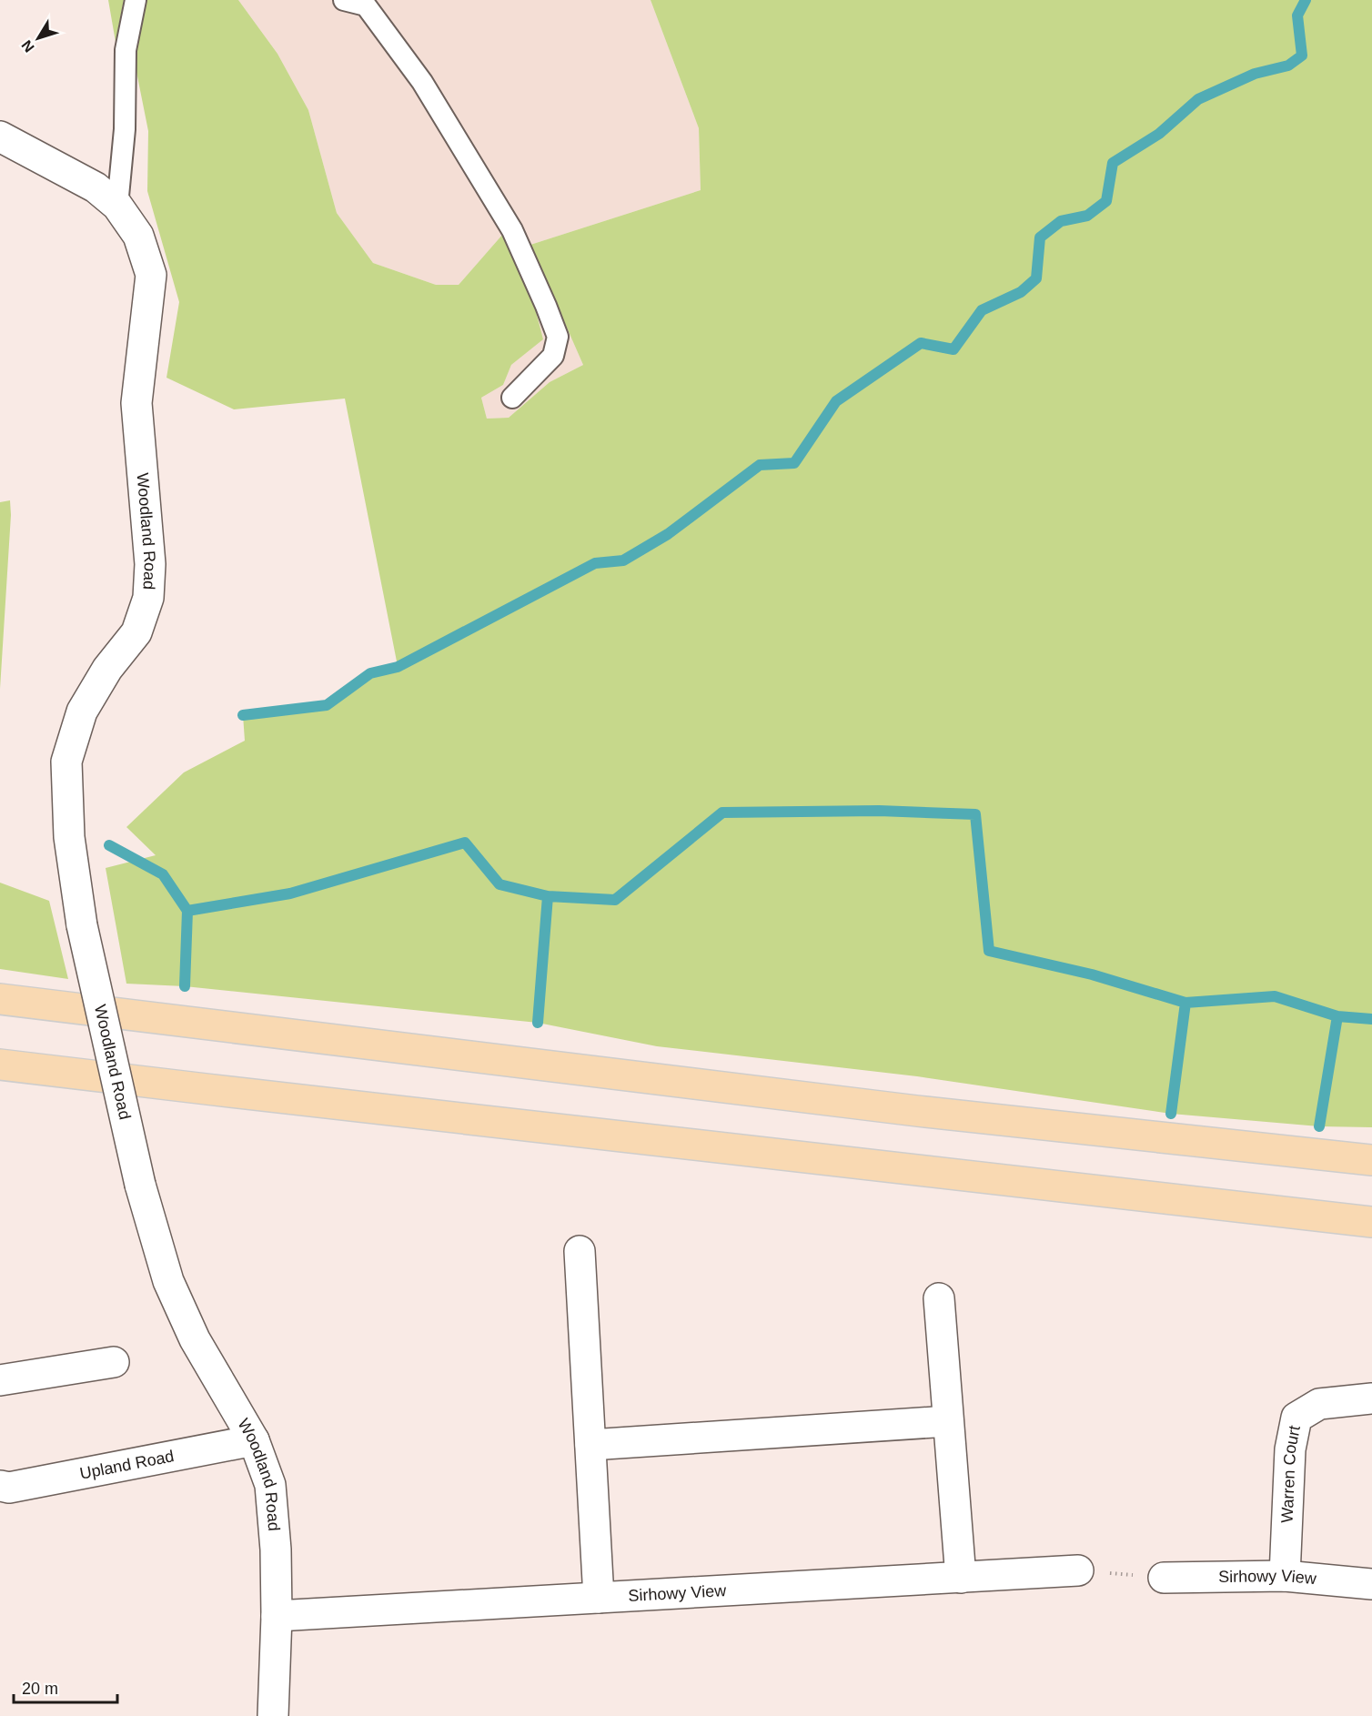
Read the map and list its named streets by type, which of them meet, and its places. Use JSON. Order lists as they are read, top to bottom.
{
  "streets": {
    "street": [
      "Woodland Road",
      "Upland Road",
      "Warren Court",
      "Sirhowy View"
    ]
  },
  "crossings": [
    ["Woodland Road", "Upland Road"],
    ["Woodland Road", "Sirhowy View"],
    ["Warren Court", "Sirhowy View"]
  ],
  "scale_bar": "20 m",
  "north": "bottom left"
}
